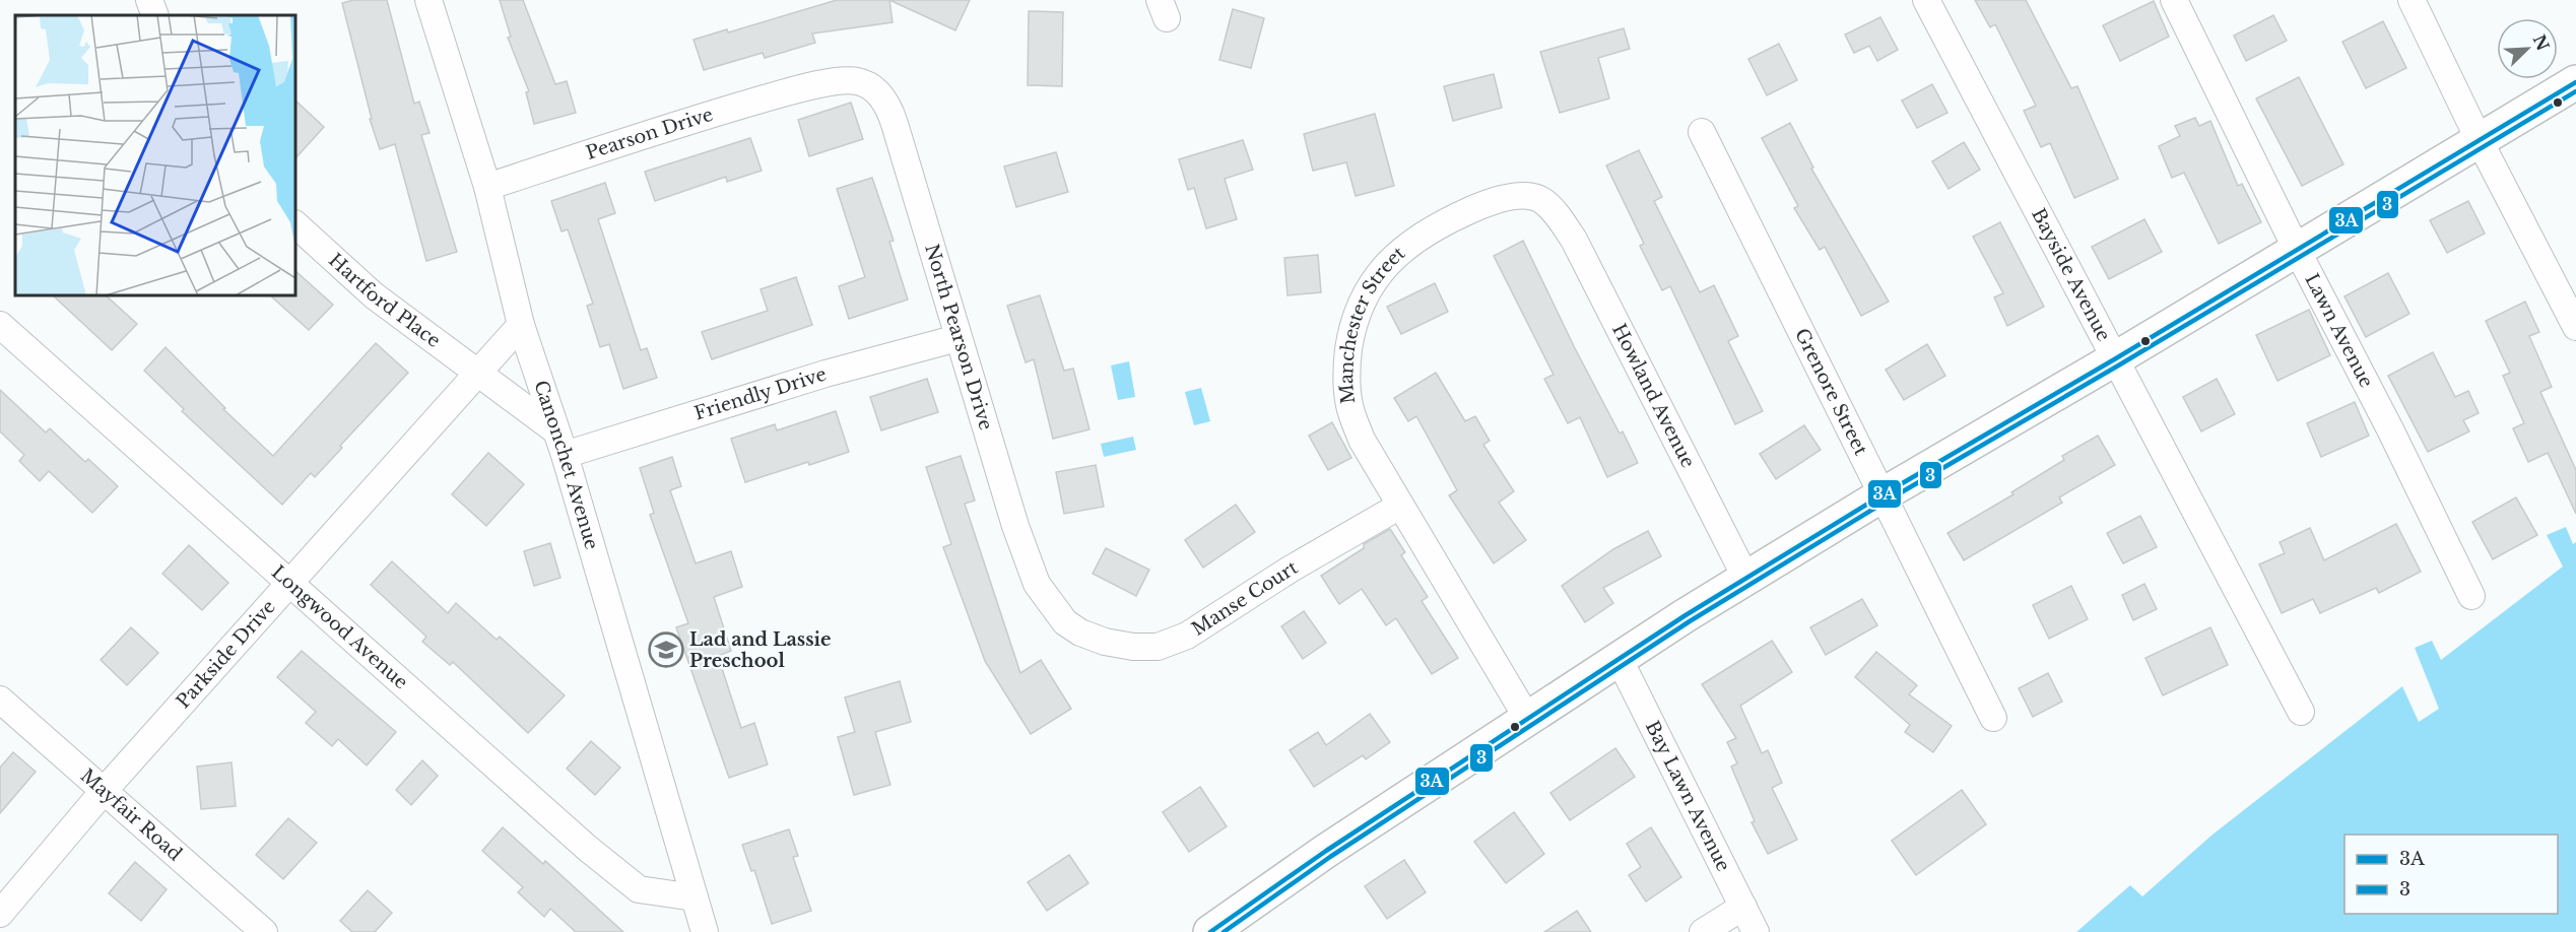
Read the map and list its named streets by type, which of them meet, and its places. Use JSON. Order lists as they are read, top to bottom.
{
  "streets": {
    "street": [
      "Pearson Drive",
      "Bayside Avenue",
      "Hartford Place",
      "Manchester Street",
      "Lawn Avenue",
      "North Pearson Drive",
      "Grenore Street",
      "Friendly Drive",
      "Howland Avenue",
      "Canonchet Avenue",
      "Manse Court",
      "Longwood Avenue",
      "Parkside Drive",
      "Bay Lawn Avenue",
      "Mayfair Road"
    ]
  },
  "crossings": [
    ["Pearson Drive", "North Pearson Drive"],
    ["Pearson Drive", "Canonchet Avenue"],
    ["Hartford Place", "Friendly Drive"],
    ["Hartford Place", "Canonchet Avenue"],
    ["Hartford Place", "Parkside Drive"],
    ["Manchester Street", "Howland Avenue"],
    ["Manchester Street", "Manse Court"],
    ["North Pearson Drive", "Friendly Drive"],
    ["North Pearson Drive", "Manse Court"],
    ["Friendly Drive", "Canonchet Avenue"],
    ["Canonchet Avenue", "Longwood Avenue"],
    ["Longwood Avenue", "Parkside Drive"],
    ["Parkside Drive", "Mayfair Road"]
  ],
  "places": {
    "school or university": ["Lad and Lassie Preschool"]
  },
  "lines": ["transit line 3A", "transit line 3"],
  "legend": ["3A", "3"],
  "north": "top right"
}
